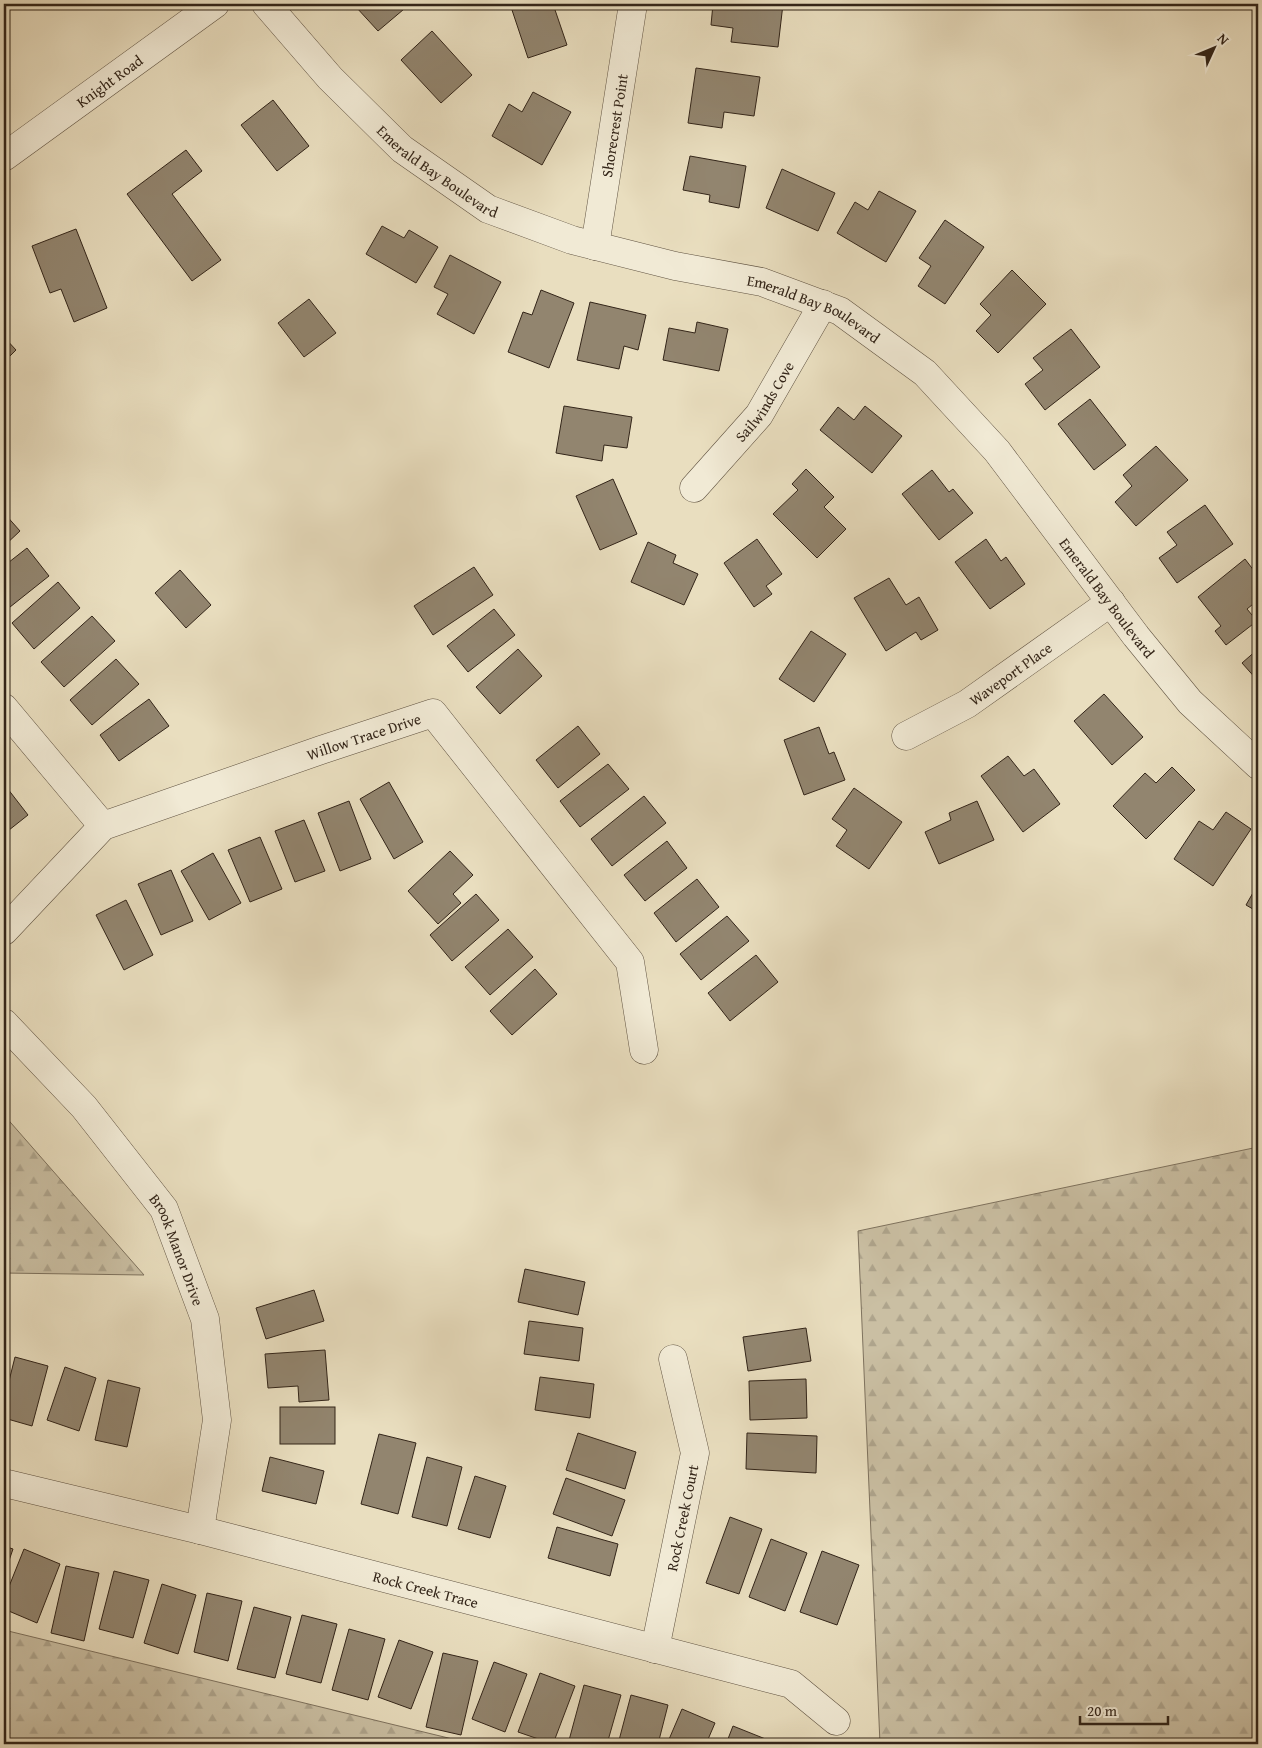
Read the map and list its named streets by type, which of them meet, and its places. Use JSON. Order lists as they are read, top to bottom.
{
  "streets": {
    "street": [
      "Knight Road",
      "Shorecrest Point",
      "Emerald Bay Boulevard",
      "Sailwinds Cove",
      "Waveport Place",
      "Willow Trace Drive",
      "Brook Manor Drive",
      "Rock Creek Court",
      "Rock Creek Trace"
    ]
  },
  "crossings": [
    ["Shorecrest Point", "Emerald Bay Boulevard"],
    ["Emerald Bay Boulevard", "Sailwinds Cove"],
    ["Emerald Bay Boulevard", "Waveport Place"],
    ["Brook Manor Drive", "Rock Creek Trace"],
    ["Rock Creek Court", "Rock Creek Trace"]
  ],
  "scale_bar": "20 m",
  "north": "top right"
}
